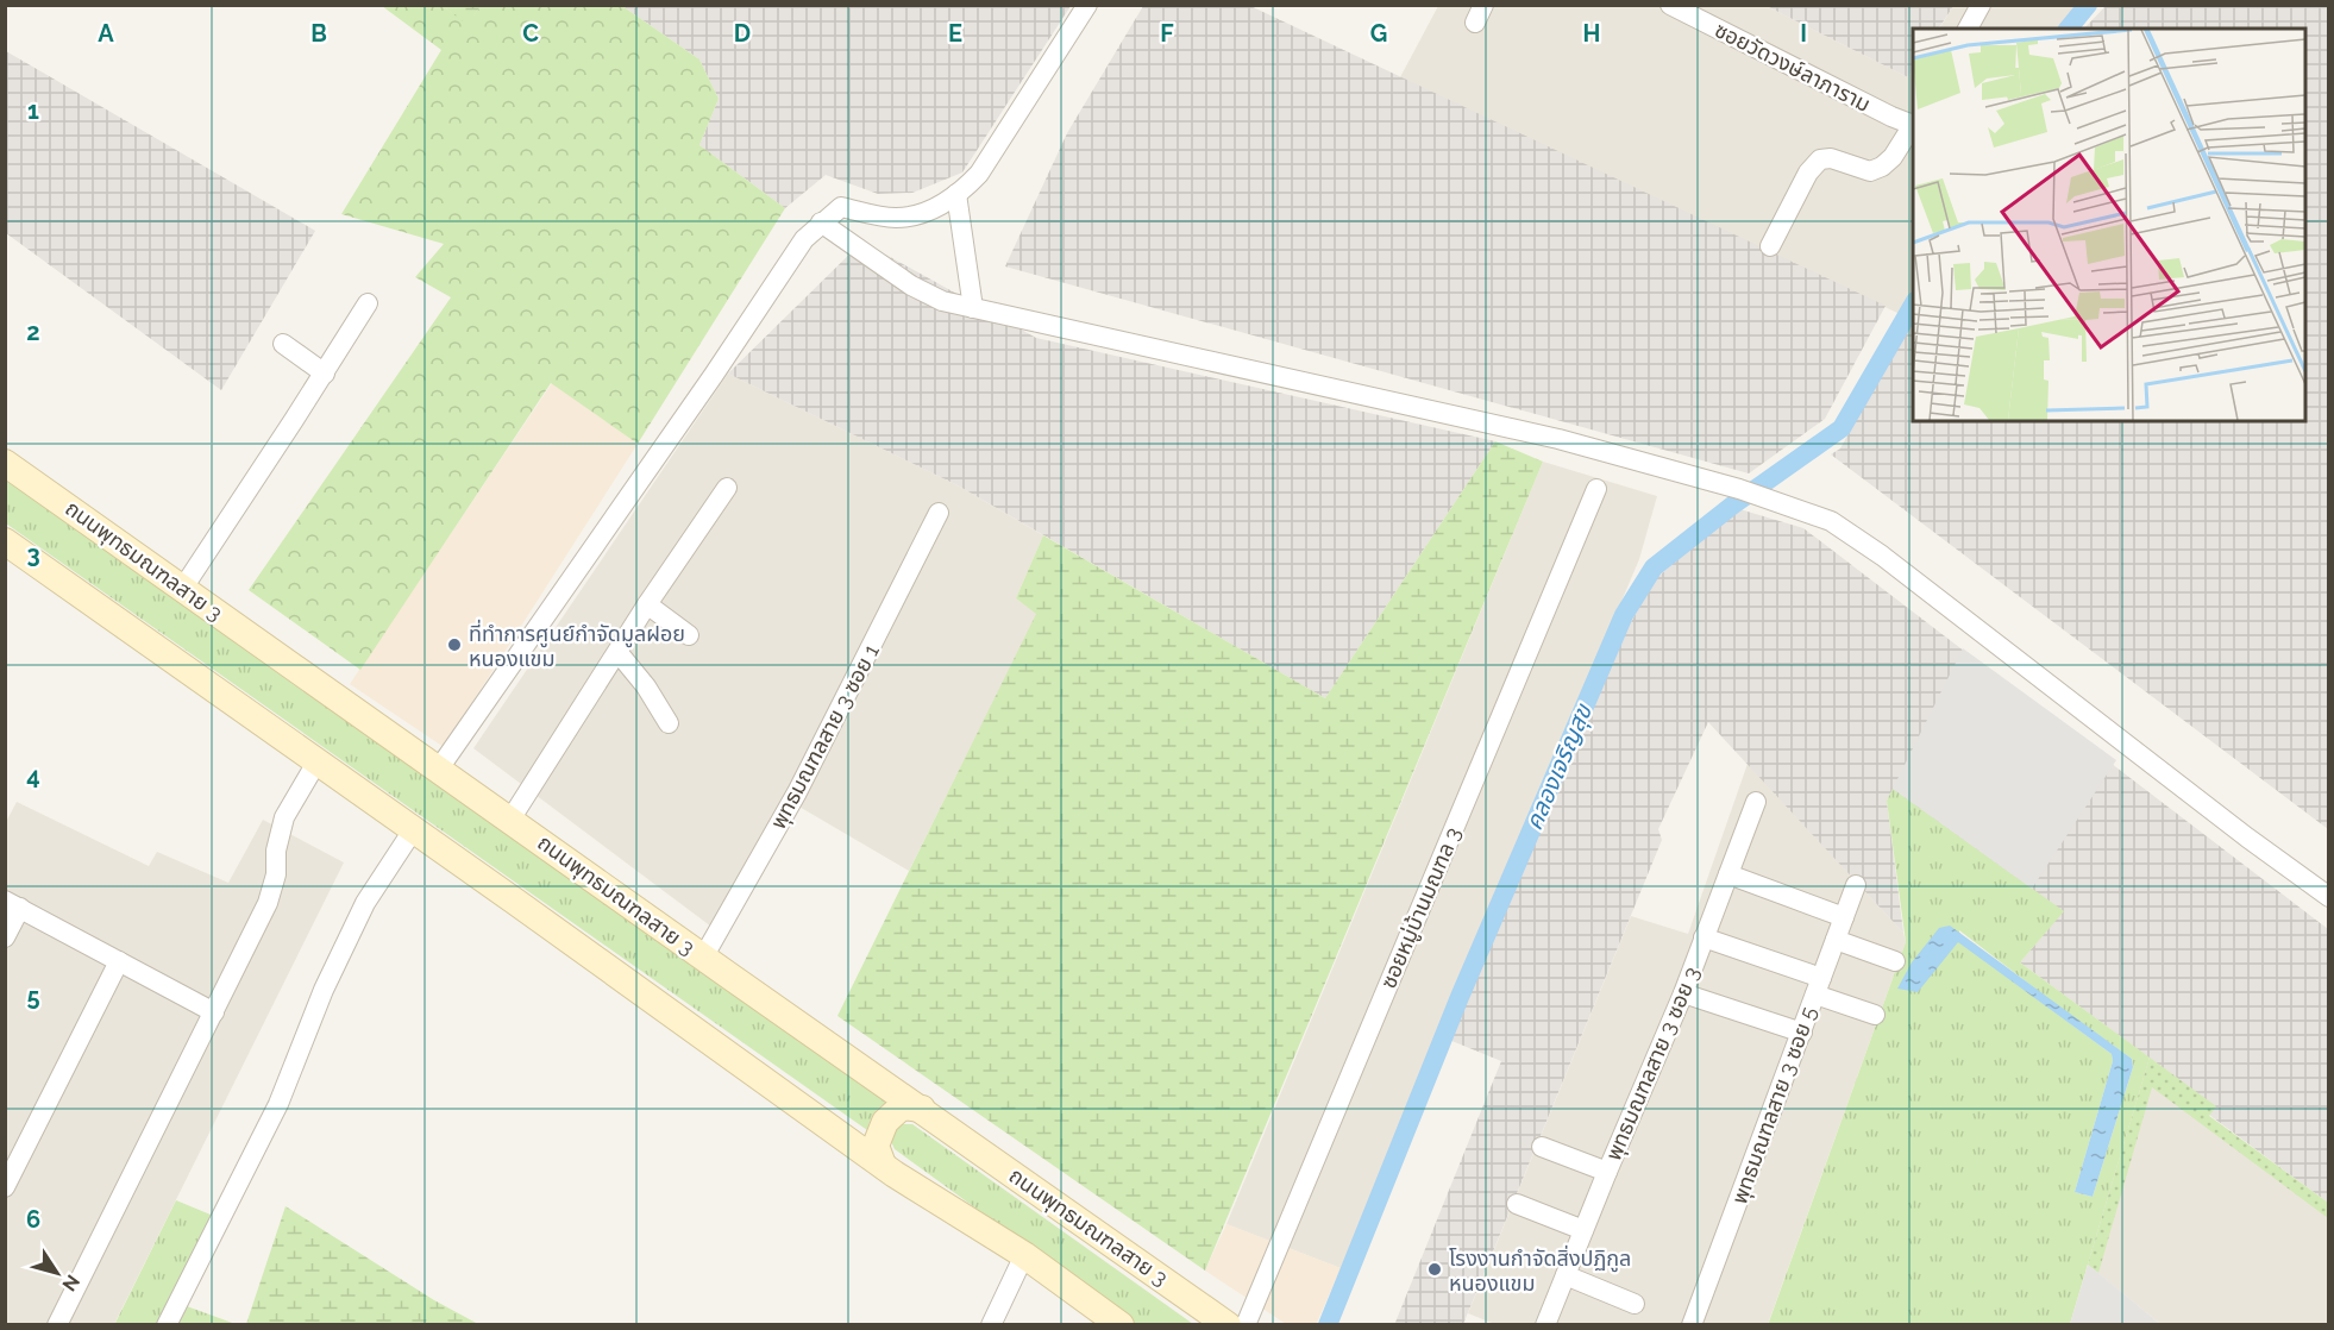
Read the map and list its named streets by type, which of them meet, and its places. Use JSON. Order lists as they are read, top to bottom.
{
  "streets": {
    "main road": ["ถนนพุทธมณฑลสาย 3"],
    "street": [
      "ซอยวัดวงษ์ลาภาราม",
      "พุทธมณฑลสาย 3 ซอย 1",
      "ซอยหมู่บ้านมณฑล 3",
      "พุทธมณฑลสาย 3 ซอย 3",
      "พุทธมณฑลสาย 3 ซอย 5"
    ]
  },
  "crossings": [
    ["ถนนพุทธมณฑลสาย 3", "พุทธมณฑลสาย 3 ซอย 1"]
  ],
  "water": ["คลองเจริญสุข"],
  "places": ["ที่ทำการศูนย์กำจัดมูลฝอย หนองแขม", "โรงงานกำจัดสิ่งปฏิกูล หนองแขม"],
  "north": "bottom right",
  "grid": {
    "columns": [
      "A",
      "B",
      "C",
      "D",
      "E",
      "F",
      "G",
      "H",
      "I"
    ],
    "rows": [
      "1",
      "2",
      "3",
      "4",
      "5",
      "6"
    ]
  }
}
